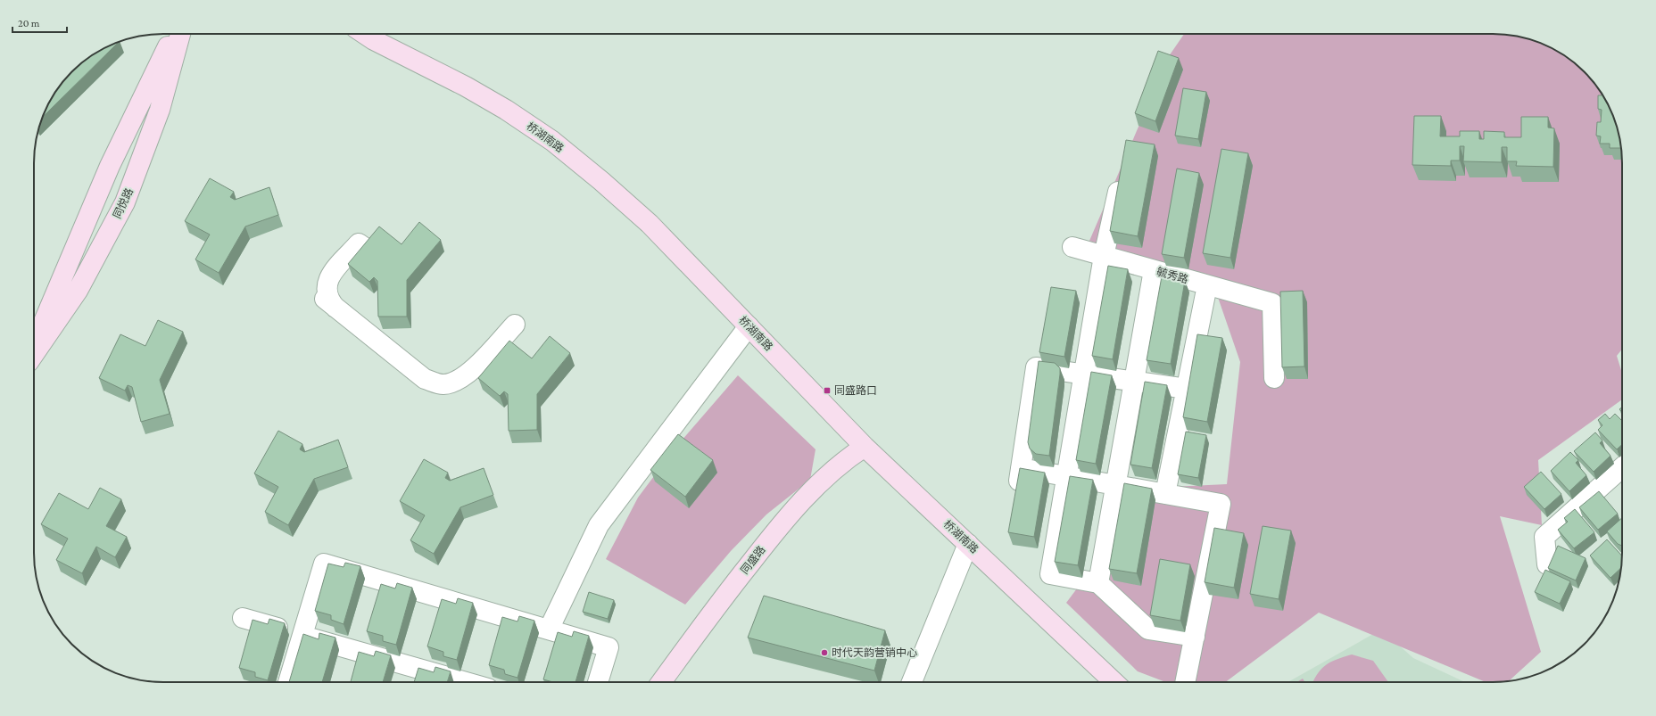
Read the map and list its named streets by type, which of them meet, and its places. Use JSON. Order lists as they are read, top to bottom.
{
  "streets": {
    "street": [
      "桥湖南路",
      "同悦路",
      "毓秀路",
      "同盛路"
    ]
  },
  "crossings": [
    ["桥湖南路", "同盛路"]
  ],
  "places": {
    "transit": ["同盛路口"],
    "other": ["时代天韵营销中心"]
  },
  "scale_bar": "20 m"
}
